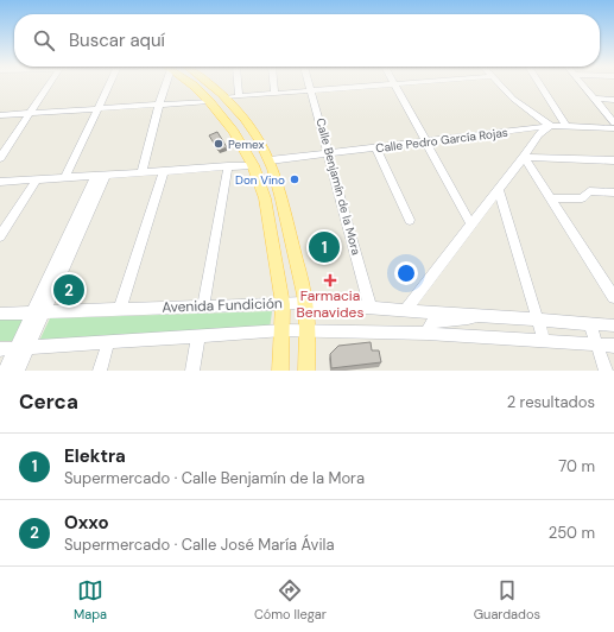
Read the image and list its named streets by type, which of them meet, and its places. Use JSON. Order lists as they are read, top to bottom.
{
  "streets": {
    "street": ["Calle Pedro García Rojas", "Calle Benjamín de la Mora", "Avenida Fundición"]
  },
  "crossings": [
    ["Calle Pedro García Rojas", "Calle Benjamín de la Mora"],
    ["Calle Benjamín de la Mora", "Avenida Fundición"]
  ],
  "places": {
    "other": ["Pemex", "Don Vino"],
    "health": ["Farmacia Benavides"]
  },
  "page": {
    "search": "Buscar aquí",
    "pins": ["1", "2"],
    "heading": ["Cerca", "2 resultados"],
    "list": [
      {
        "mark": "1",
        "name": "Elektra",
        "note": "Supermercado · Calle Benjamín de la Mora",
        "value": "70 m"
      },
      {
        "mark": "2",
        "name": "Oxxo",
        "note": "Supermercado · Calle José María Ávila",
        "value": "250 m"
      }
    ],
    "nav": ["Mapa", "Cómo llegar", "Guardados"]
  }
}
